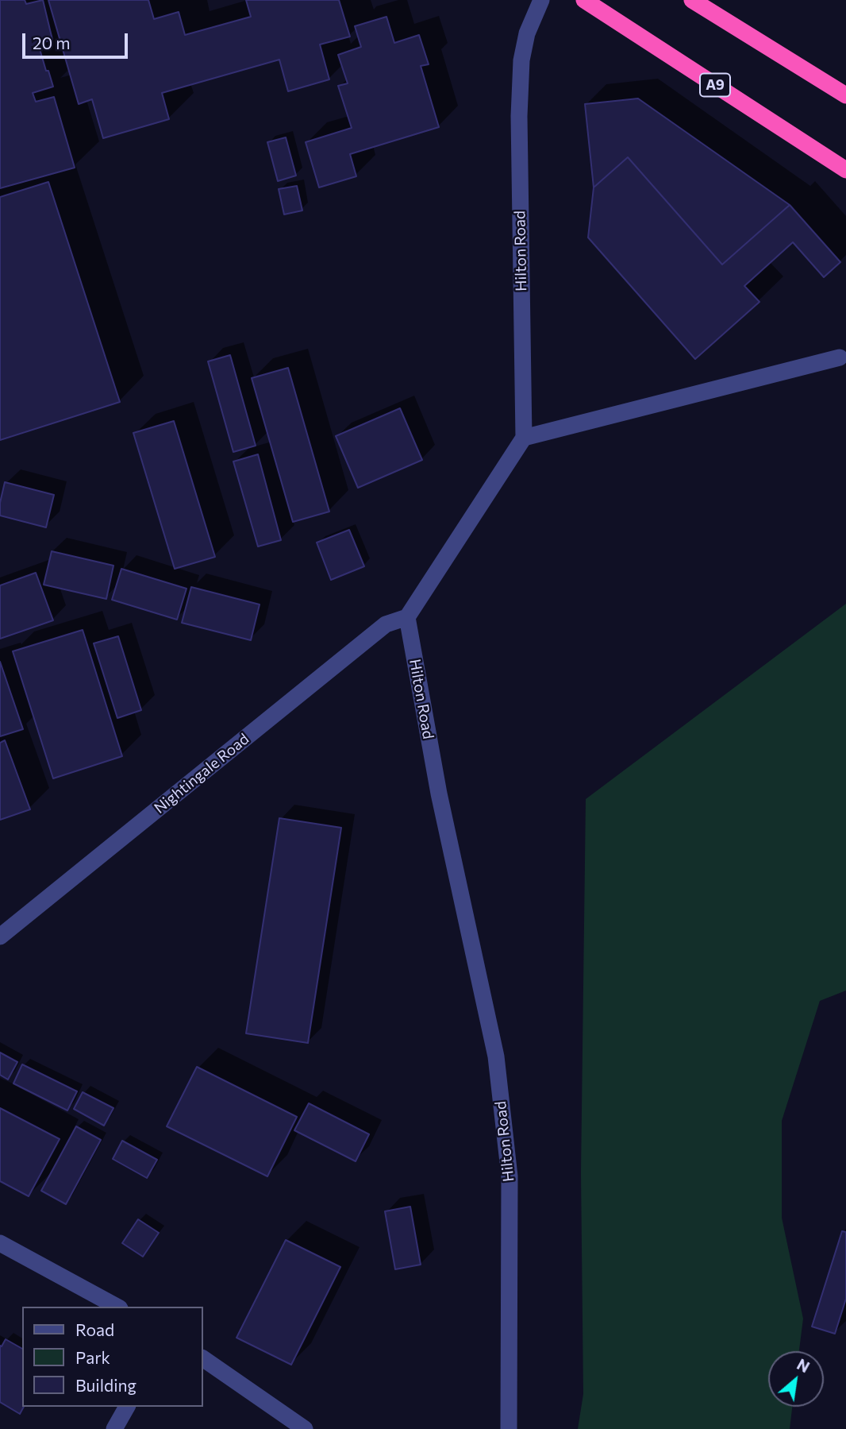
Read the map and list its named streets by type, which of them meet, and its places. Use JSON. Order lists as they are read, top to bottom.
{
  "streets": {
    "highway": ["A9"],
    "street": ["Hilton Road", "Nightingale Road"]
  },
  "crossings": [
    ["Hilton Road", "Nightingale Road"]
  ],
  "legend": ["Road", "Park", "Building"],
  "scale_bar": "20 m",
  "north": "top right"
}
